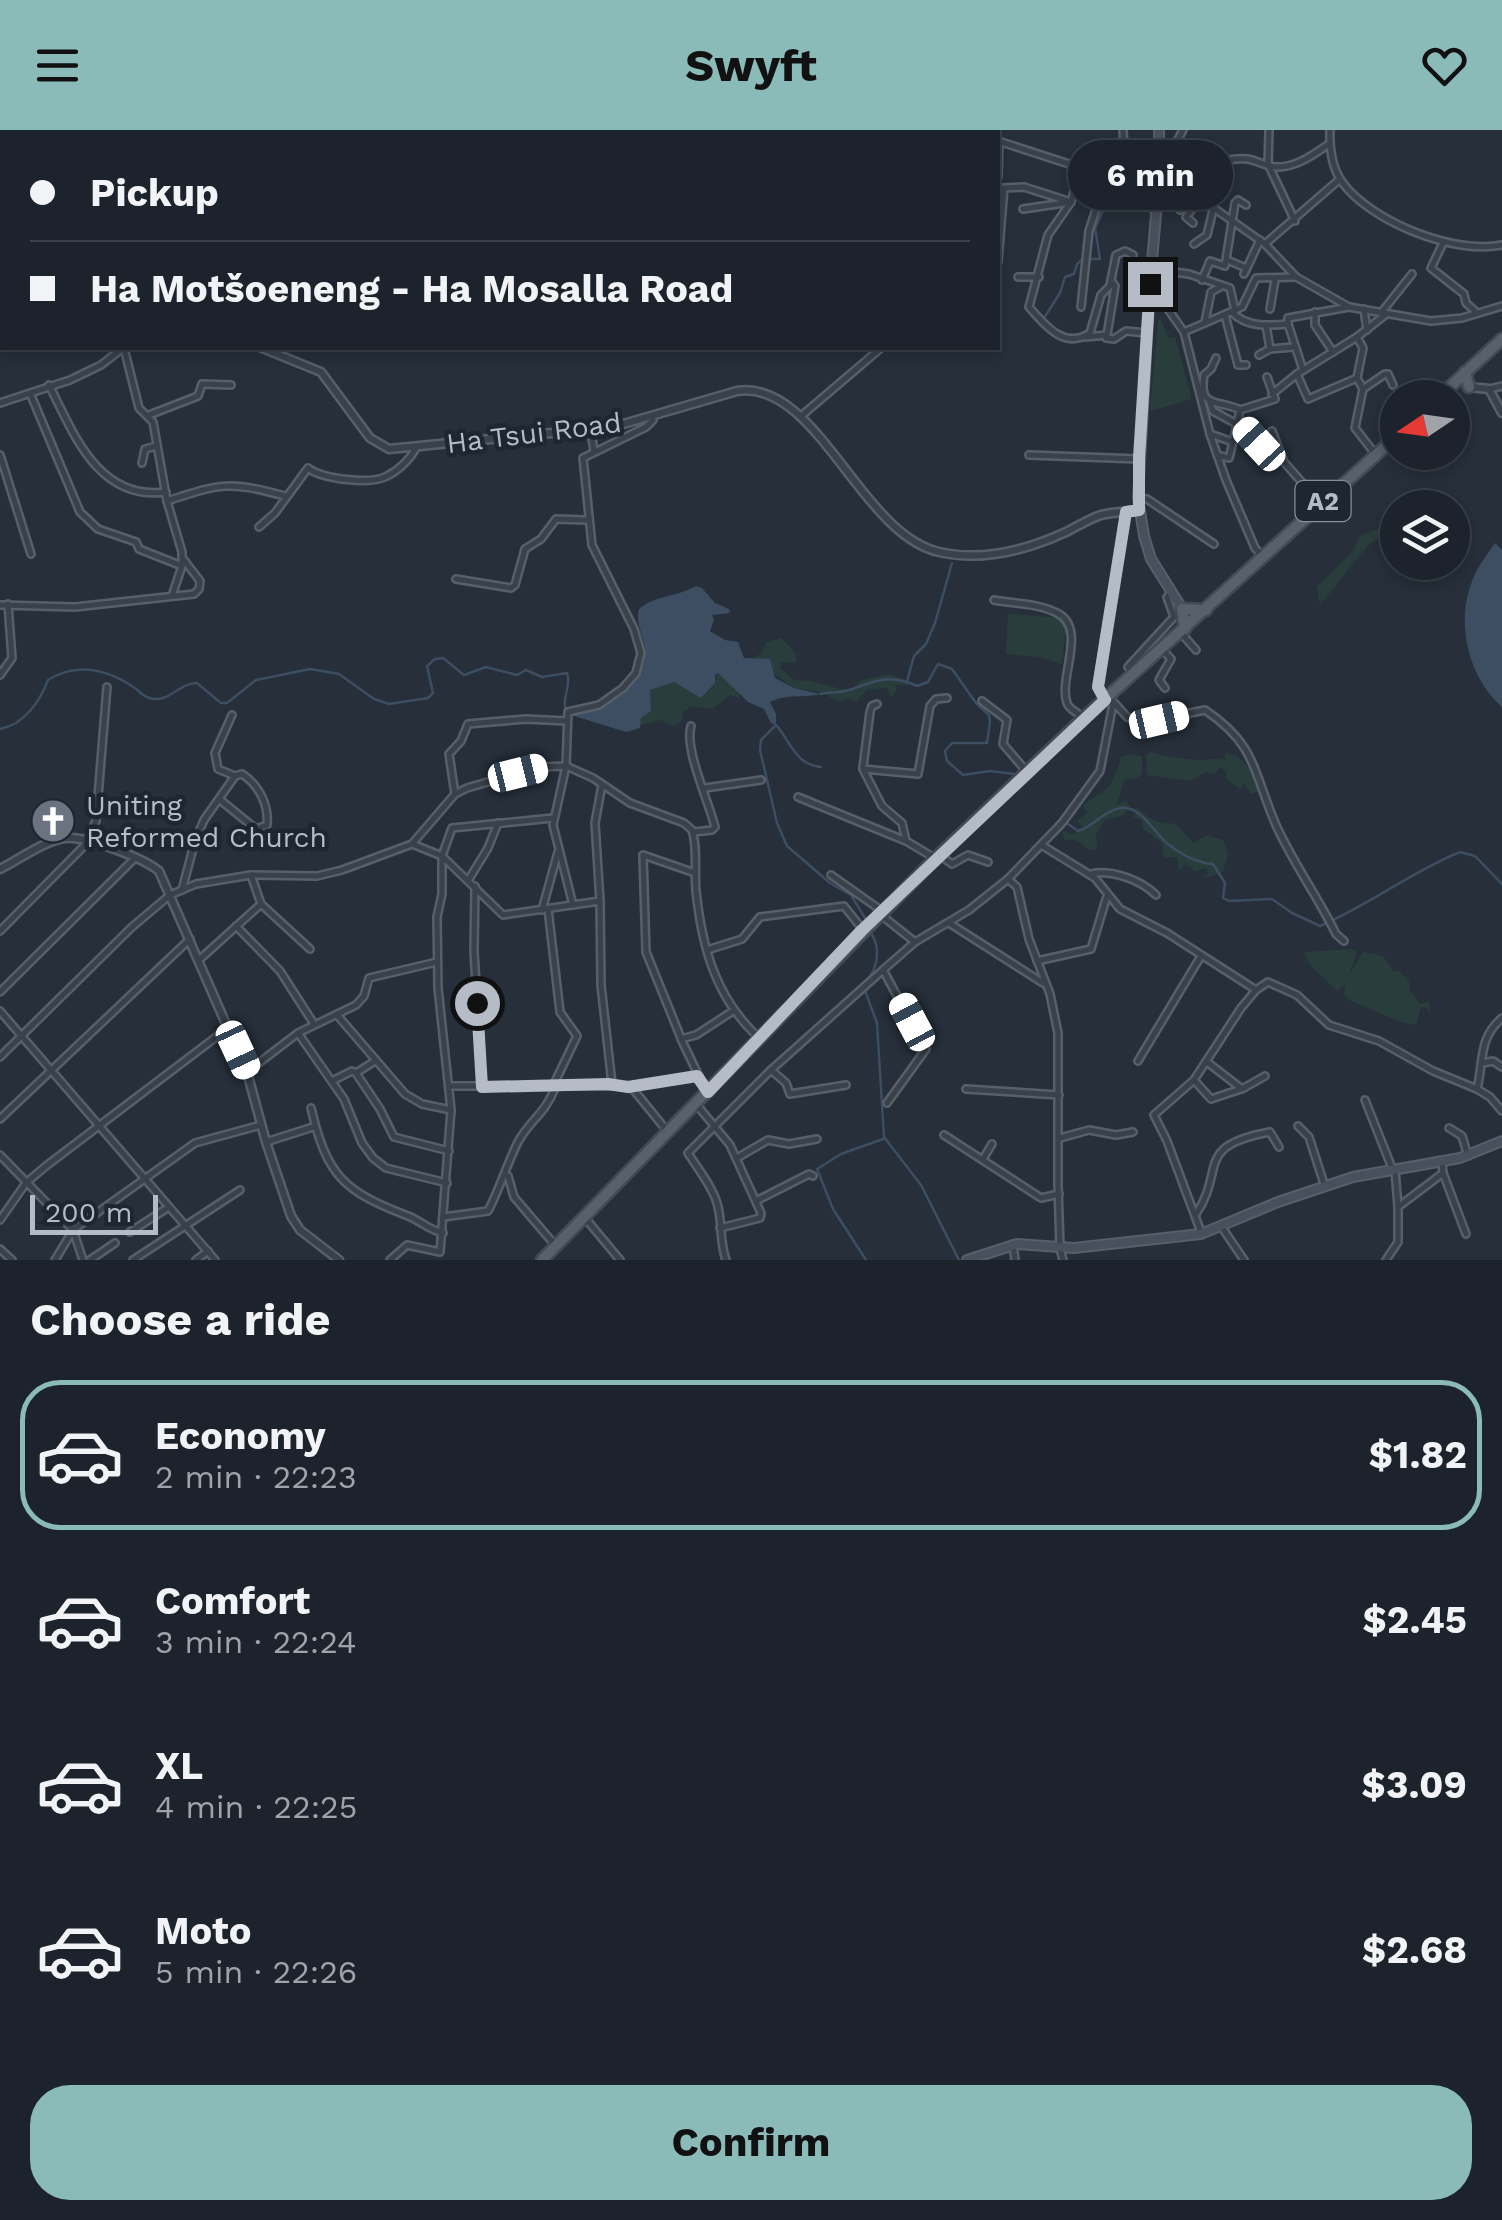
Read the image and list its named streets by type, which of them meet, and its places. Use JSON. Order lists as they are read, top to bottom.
{
  "streets": {
    "main road": ["A2"],
    "street": ["Ha Tsui Road"]
  },
  "places": {
    "church": ["Uniting Reformed Church"]
  },
  "scale_bar": "200 m",
  "north": "left",
  "page": {
    "header": "Swyft",
    "banner": ["Pickup", "Ha Motšoeneng - Ha Mosalla Road"],
    "bubble": "6 min",
    "scale": "200 m",
    "heading": "Choose a ride",
    "list": [
      {
        "name": "Economy",
        "note": "2 min · 22:23",
        "value": "$1.82"
      },
      {
        "name": "Comfort",
        "note": "3 min · 22:24",
        "value": "$2.45"
      },
      {
        "name": "XL",
        "note": "4 min · 22:25",
        "value": "$3.09"
      },
      {
        "name": "Moto",
        "note": "5 min · 22:26",
        "value": "$2.68"
      }
    ],
    "buttons": "Confirm"
  }
}
